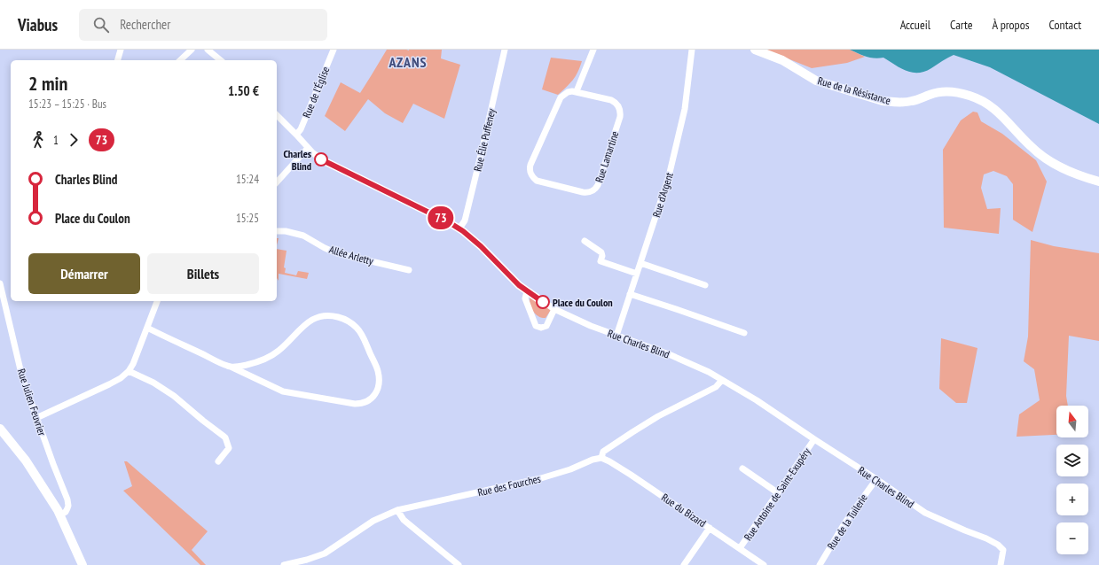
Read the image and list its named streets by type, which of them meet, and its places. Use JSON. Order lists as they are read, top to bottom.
{
  "streets": {
    "street": [
      "Rue de la Résistance",
      "Rue de l'Église",
      "Rue Élie Puffeney",
      "Rue Lamartine",
      "Rue d'Argent",
      "Allée Arletty",
      "Rue Charles Blind",
      "Rue Julien Feuvrier",
      "Rue des Fourches",
      "Rue Antoine de Saint-Exupéry",
      "Rue du Bizard",
      "Rue de la Tuilerie"
    ]
  },
  "crossings": [
    ["Rue de l'Église", "Rue Charles Blind"],
    ["Rue Élie Puffeney", "Rue Charles Blind"],
    ["Rue d'Argent", "Rue Charles Blind"],
    ["Rue Charles Blind", "Rue Antoine de Saint-Exupéry"],
    ["Rue Charles Blind", "Rue de la Tuilerie"],
    ["Rue des Fourches", "Rue du Bizard"],
    ["Rue Antoine de Saint-Exupéry", "Rue du Bizard"]
  ],
  "districts": ["AZANS"],
  "places": ["Charles Blind", "Place du Coulon"],
  "lines": ["bus line 73"],
  "north": "top",
  "page": {
    "header": "Viabus",
    "search": "Rechercher",
    "nav": [
      "Accueil",
      "Carte",
      "À propos",
      "Contact"
    ],
    "on_map": "73",
    "heading": ["2 min", "15:23 – 15:25 · Bus", "1.50 €"],
    "legs": ["1", "73"],
    "list": [
      {
        "name": "Charles Blind",
        "value": "15:24"
      },
      {
        "name": "Place du Coulon",
        "value": "15:25"
      }
    ],
    "buttons": ["Démarrer", "Billets"],
    "map_buttons": ["+", "−"]
  }
}
